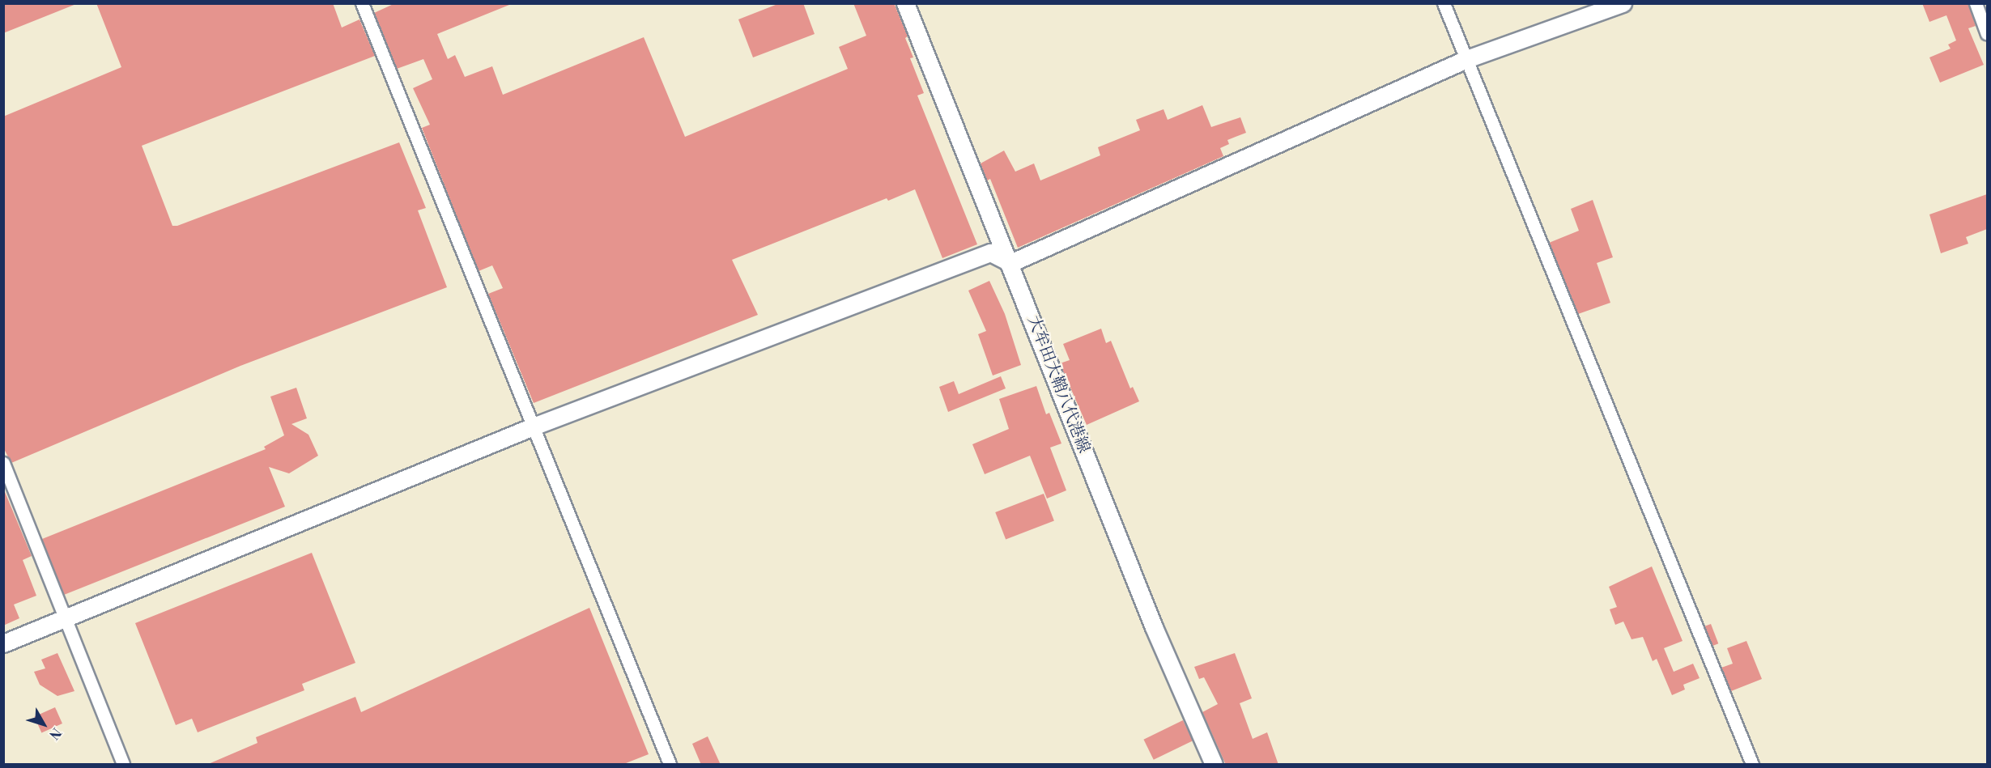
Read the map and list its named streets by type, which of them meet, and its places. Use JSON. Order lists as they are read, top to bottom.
{
  "streets": {
    "main road": ["大牟田大鞘八代港線"]
  },
  "north": "bottom right"
}
